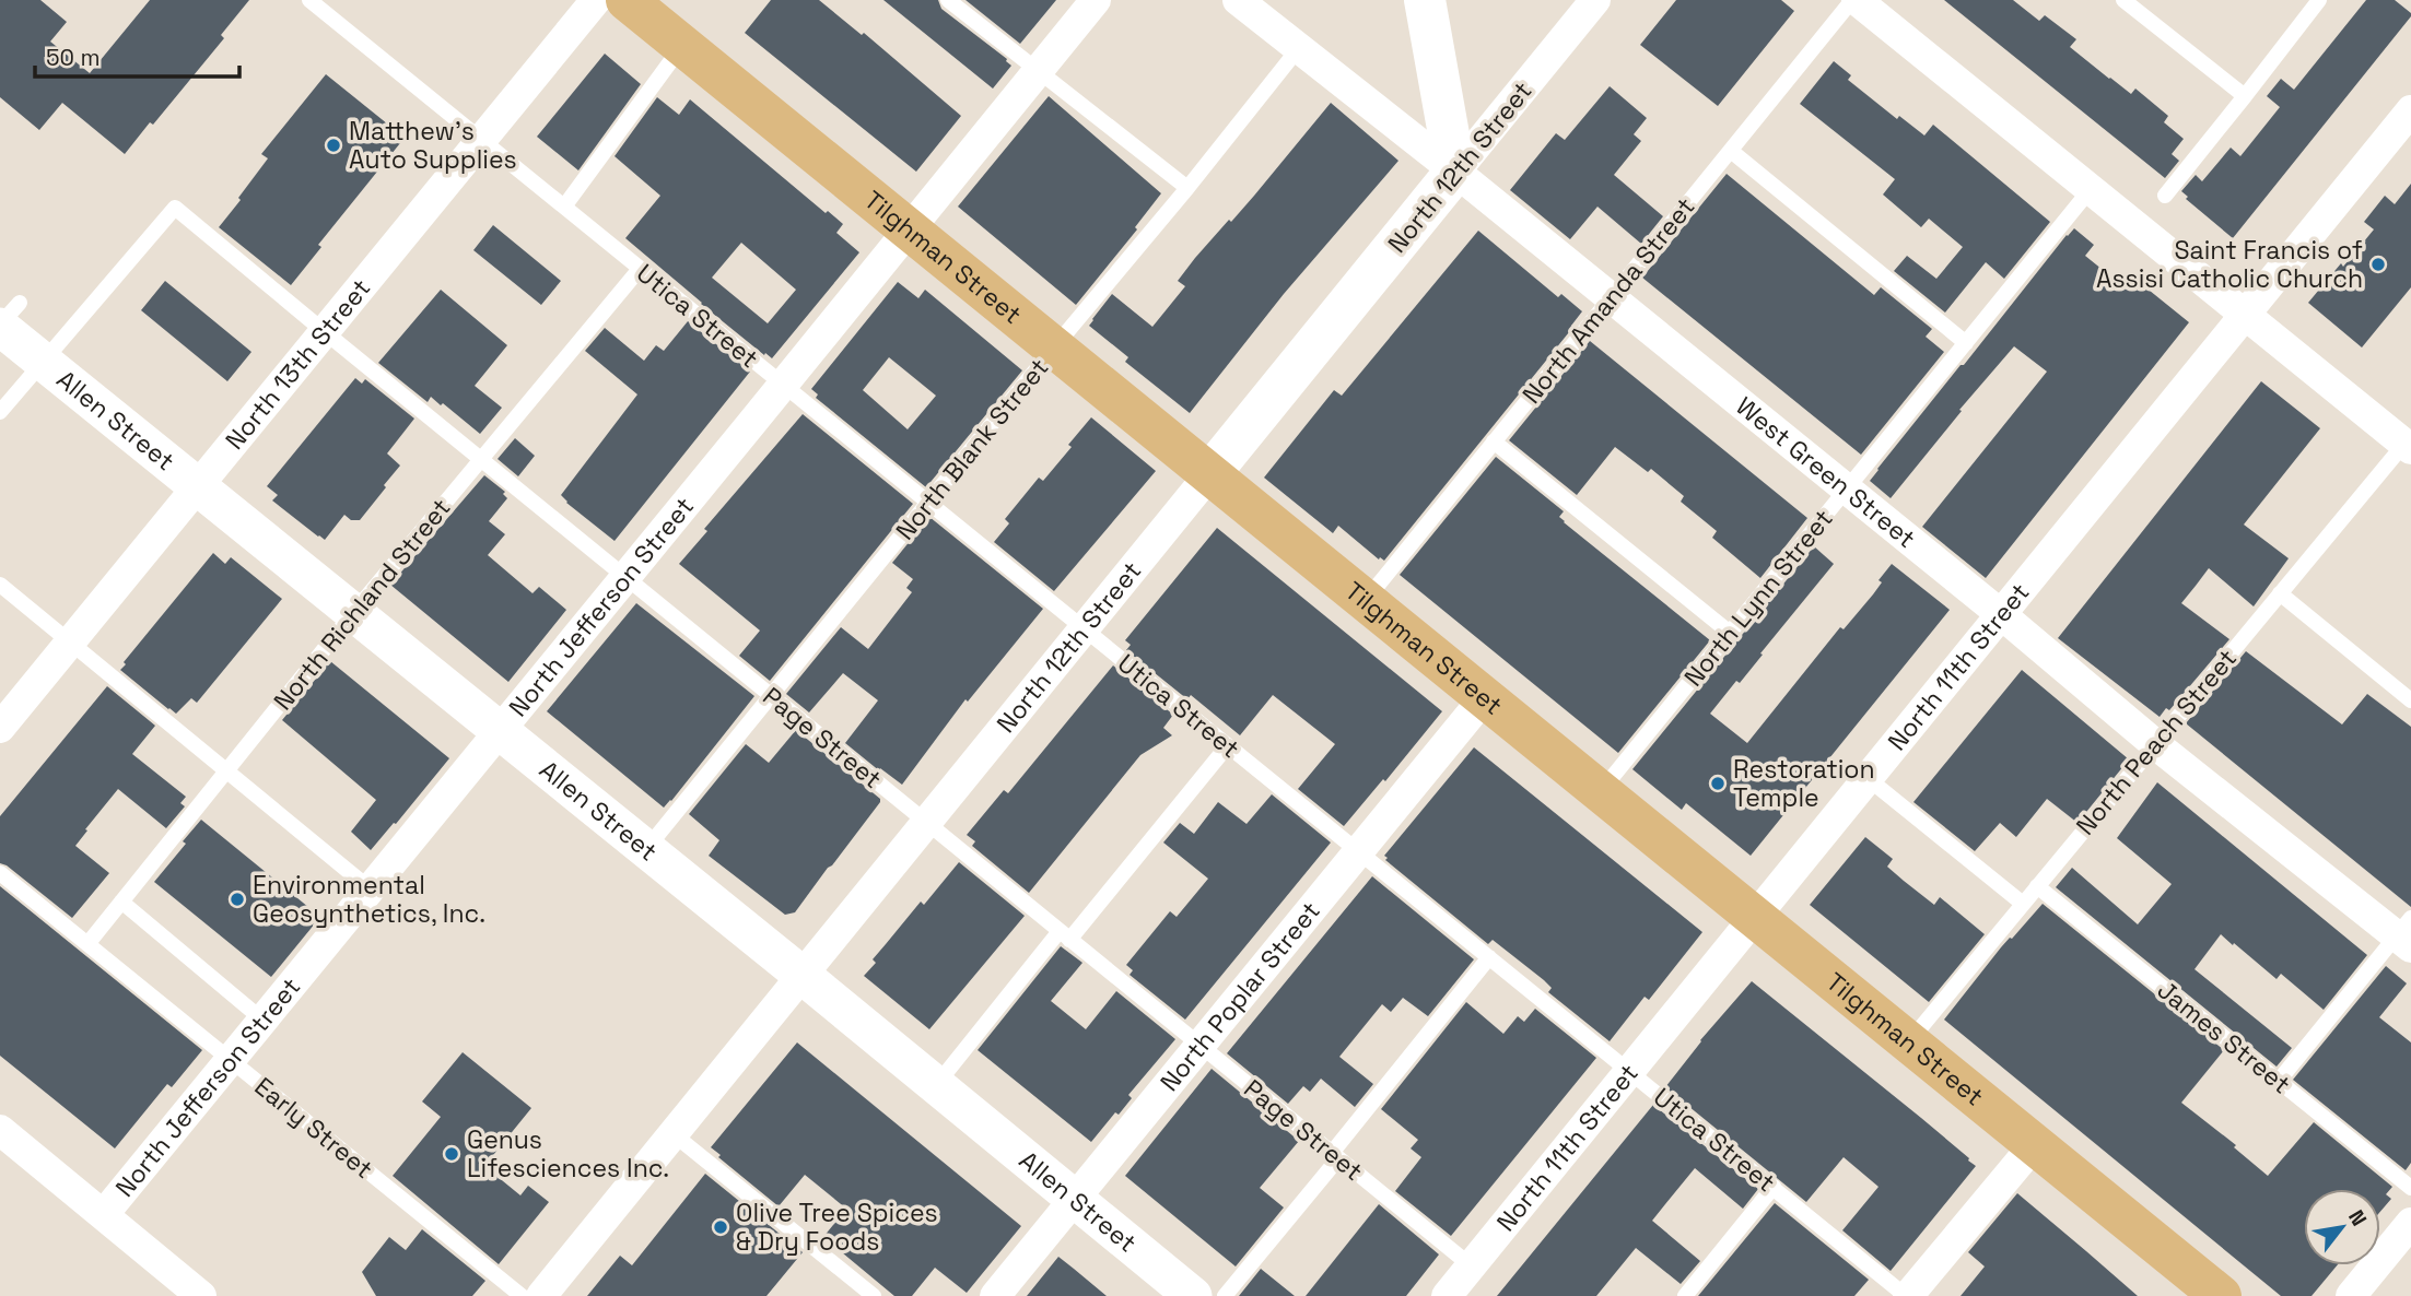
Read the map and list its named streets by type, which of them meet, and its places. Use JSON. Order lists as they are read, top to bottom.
{
  "streets": {
    "main road": ["North 12th Street", "Tilghman Street"],
    "street": [
      "North 13th Street",
      "Allen Street",
      "West Green Street",
      "North Jefferson Street",
      "North 11th Street",
      "North Poplar Street"
    ],
    "lane": [
      "North Amanda Street",
      "Utica Street",
      "North Blank Street",
      "North Lynn Street",
      "North Richland Street",
      "Page Street",
      "North Peach Street",
      "James Street",
      "Early Street"
    ]
  },
  "crossings": [
    ["North 12th Street", "Tilghman Street"],
    ["North 12th Street", "Utica Street"],
    ["North 12th Street", "Allen Street"],
    ["North 12th Street", "West Green Street"],
    ["North 12th Street", "Page Street"],
    ["Tilghman Street", "North Amanda Street"],
    ["Tilghman Street", "North Blank Street"],
    ["Tilghman Street", "North Lynn Street"],
    ["Tilghman Street", "North Jefferson Street"],
    ["Tilghman Street", "North 11th Street"],
    ["Tilghman Street", "North Peach Street"],
    ["Tilghman Street", "North Poplar Street"],
    ["North Amanda Street", "West Green Street"],
    ["Utica Street", "North 13th Street"],
    ["Utica Street", "North Blank Street"],
    ["Utica Street", "North Richland Street"],
    ["Utica Street", "North Jefferson Street"],
    ["Utica Street", "North 11th Street"],
    ["Utica Street", "North Poplar Street"],
    ["North 13th Street", "Allen Street"],
    ["North 13th Street", "Page Street"],
    ["Allen Street", "North Blank Street"],
    ["Allen Street", "North Richland Street"],
    ["Allen Street", "North Jefferson Street"],
    ["Allen Street", "Page Street"],
    ["Allen Street", "North Poplar Street"],
    ["North Blank Street", "West Green Street"],
    ["North Blank Street", "Page Street"],
    ["West Green Street", "North Lynn Street"],
    ["West Green Street", "North 11th Street"],
    ["West Green Street", "North Peach Street"],
    ["North Richland Street", "Page Street"],
    ["North Richland Street", "Early Street"],
    ["North Jefferson Street", "Page Street"],
    ["North Jefferson Street", "Early Street"],
    ["North 11th Street", "Page Street"],
    ["Page Street", "North Poplar Street"],
    ["North Peach Street", "James Street"]
  ],
  "places": [
    "Matthew's Auto Supplies",
    "Saint Francis of Assisi Catholic Church",
    "Restoration Temple",
    "Environmental Geosynthetics, Inc.",
    "Genus Lifesciences Inc.",
    "Olive Tree Spices & Dry Foods"
  ],
  "scale_bar": "50 m",
  "north": "top right"
}
